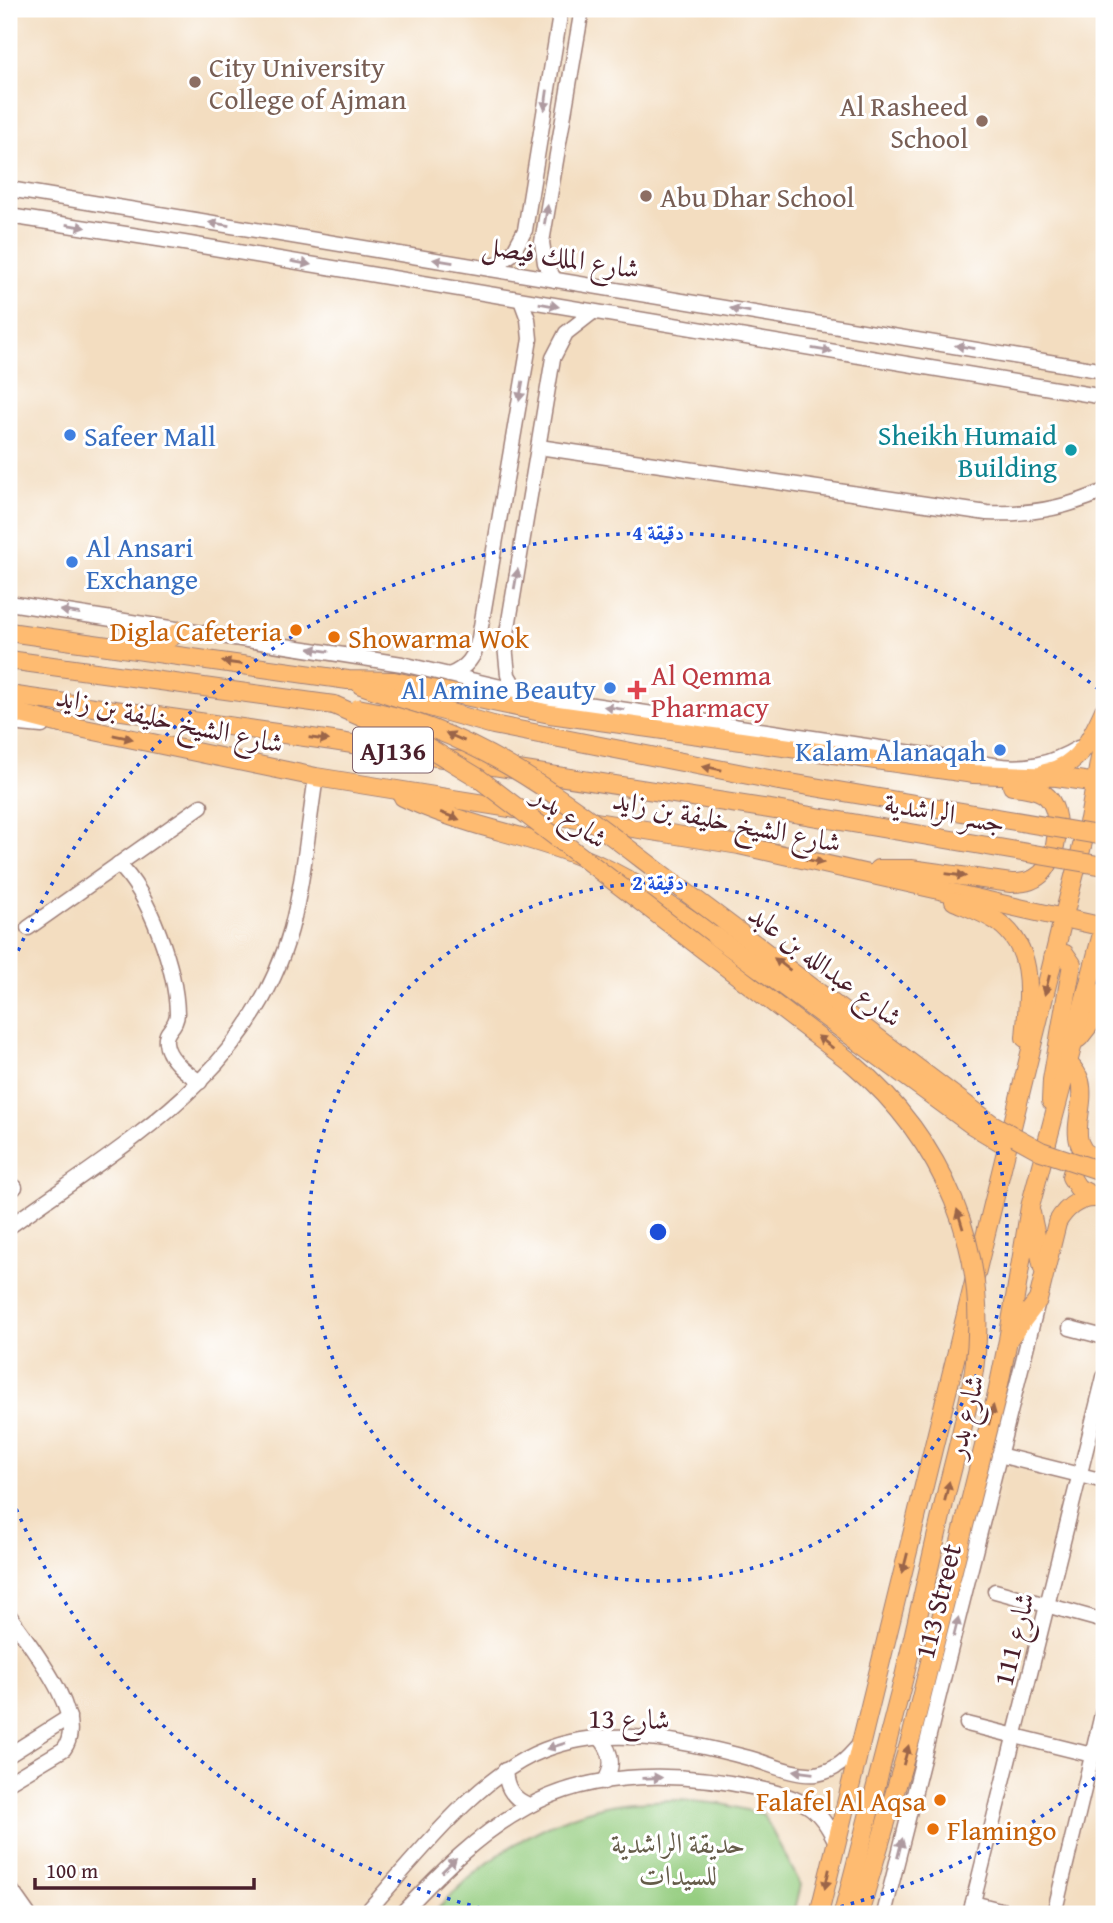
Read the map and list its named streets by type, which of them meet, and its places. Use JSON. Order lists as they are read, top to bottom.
{
  "streets": {
    "main road": [
      "شارع الشيخ خليفة بن زايد",
      "AJ136",
      "جسر الراشدية",
      "شارع بدر",
      "شارع عبدالله بن عابد"
    ],
    "street": [
      "شارع الملك فيصل",
      "113 Street",
      "شارع 111",
      "شارع 13"
    ]
  },
  "crossings": [
    ["شارع الشيخ خليفة بن زايد", "جسر الراشدية"],
    ["شارع الشيخ خليفة بن زايد", "شارع بدر"],
    ["شارع الشيخ خليفة بن زايد", "شارع عبدالله بن عابد"],
    ["شارع بدر", "شارع عبدالله بن عابد"],
    ["شارع بدر", "شارع 13"]
  ],
  "one_way": ["113 Street"],
  "parks": ["حديقة الراشدية للسيدات"],
  "places": {
    "other": [
      "City University College of Ajman",
      "Al Rasheed School",
      "Abu Dhar School",
      "Safeer Mall",
      "Sheikh Humaid Building",
      "Al Ansari Exchange",
      "Digla Cafeteria",
      "Showarma Wok",
      "Al Amine Beauty",
      "Kalam Alanaqah",
      "Falafel Al Aqsa",
      "Flamingo"
    ],
    "health": ["Al Qemma Pharmacy"]
  },
  "scale_bar": "100 m",
  "rings": ["4 دقيقة", "2 دقيقة"]
}
